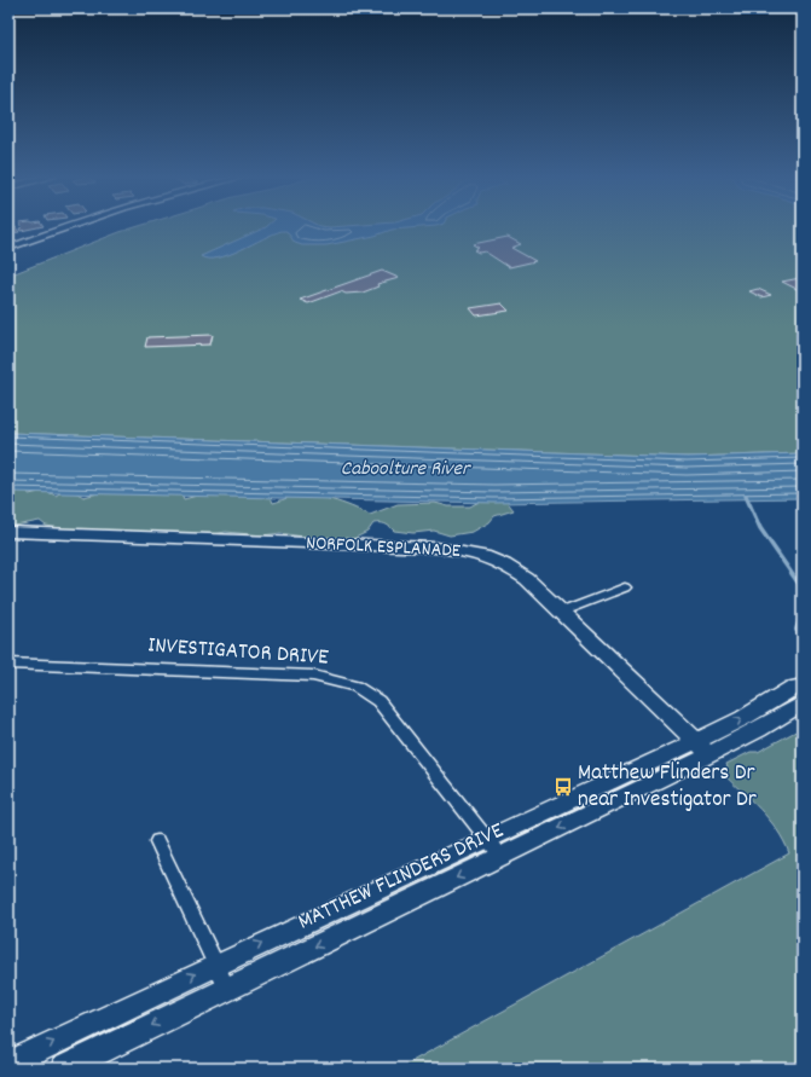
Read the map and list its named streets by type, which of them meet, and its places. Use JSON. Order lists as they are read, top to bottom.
{
  "streets": {
    "street": ["NORFOLK ESPLANADE", "INVESTIGATOR DRIVE", "MATTHEW FLINDERS DRIVE"]
  },
  "crossings": [
    ["NORFOLK ESPLANADE", "MATTHEW FLINDERS DRIVE"],
    ["INVESTIGATOR DRIVE", "MATTHEW FLINDERS DRIVE"]
  ],
  "water": ["Caboolture River"],
  "places": {
    "bus stop": ["Matthew Flinders Dr near Investigator Dr"]
  }
}
